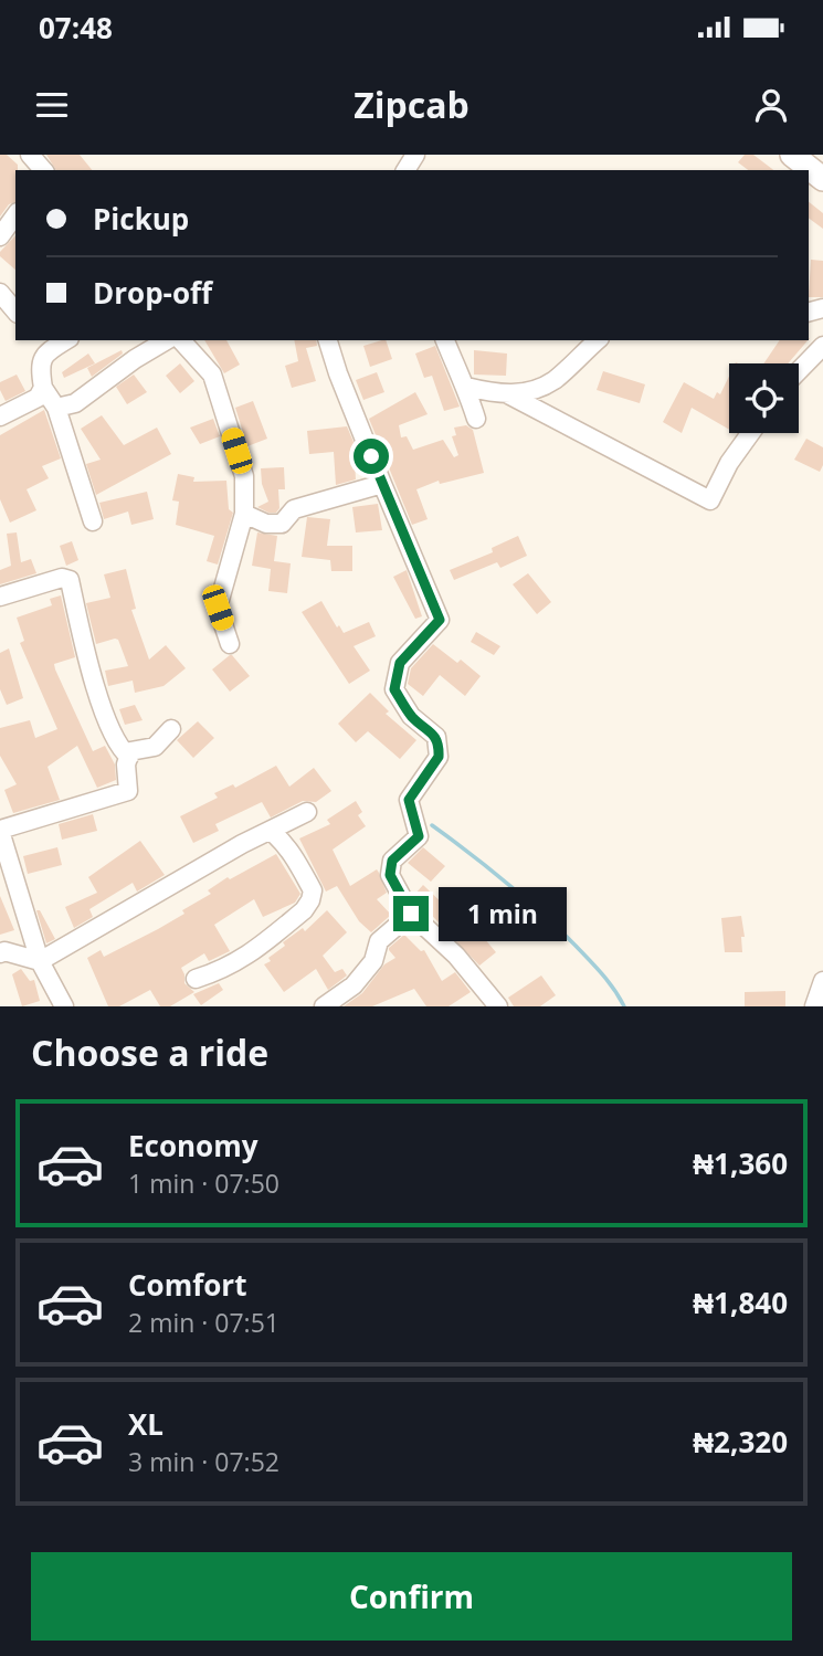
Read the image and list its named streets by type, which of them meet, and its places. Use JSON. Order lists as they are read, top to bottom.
{
  "page": {
    "status": "07:48",
    "header": "Zipcab",
    "banner": ["Pickup", "Drop-off"],
    "bubble": "1 min",
    "heading": "Choose a ride",
    "list": [
      {
        "name": "Economy",
        "note": "1 min · 07:50",
        "value": "₦1,360"
      },
      {
        "name": "Comfort",
        "note": "2 min · 07:51",
        "value": "₦1,840"
      },
      {
        "name": "XL",
        "note": "3 min · 07:52",
        "value": "₦2,320"
      }
    ],
    "buttons": "Confirm"
  }
}
